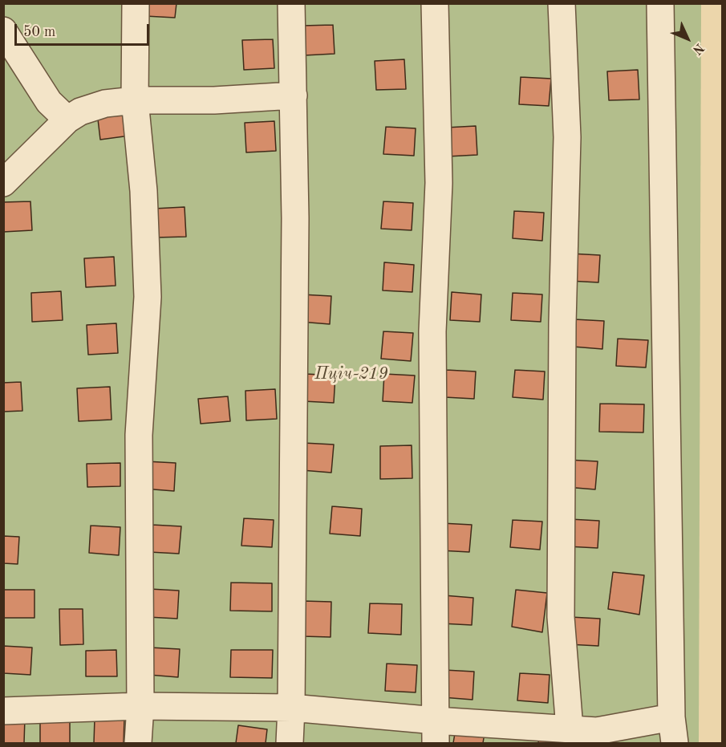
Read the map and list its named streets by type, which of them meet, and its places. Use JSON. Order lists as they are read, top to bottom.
{
  "parks": ["Пціч-219"],
  "scale_bar": "50 m",
  "north": "bottom right"
}
